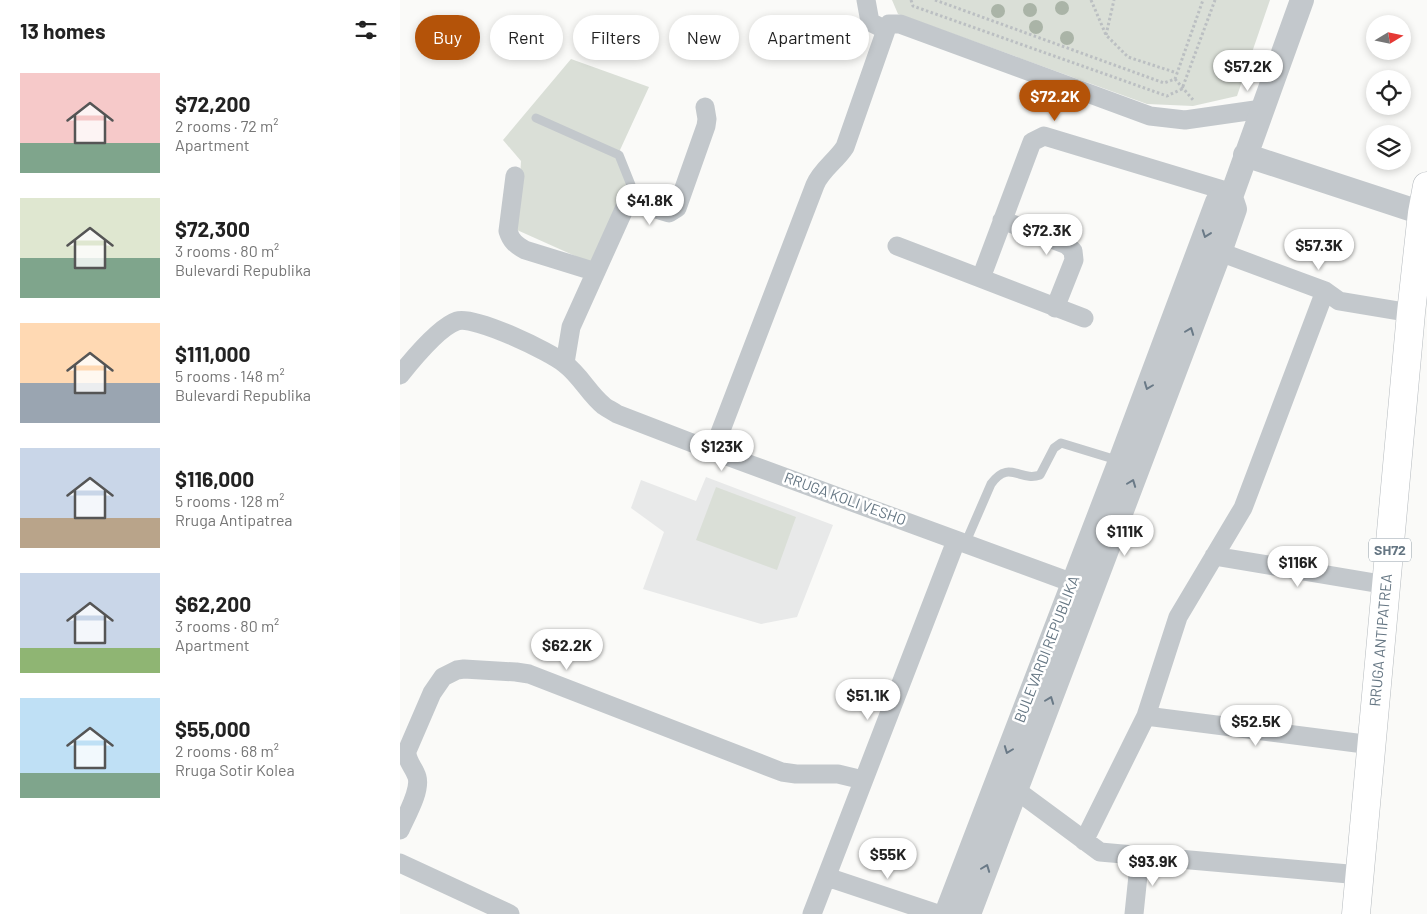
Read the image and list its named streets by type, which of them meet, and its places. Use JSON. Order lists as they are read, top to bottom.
{
  "streets": {
    "main road": ["SH72", "RRUGA ANTIPATREA"],
    "street": ["RRUGA KOLI VESHO", "BULEVARDI REPUBLIKA"]
  },
  "crossings": [
    ["RRUGA KOLI VESHO", "BULEVARDI REPUBLIKA"]
  ],
  "north": "right",
  "page": {
    "heading": "13 homes",
    "chip": [
      "Buy",
      "Rent",
      "Filters",
      "New",
      "Apartment"
    ],
    "price": [
      "$57.2K",
      "$72.2K",
      "$41.8K",
      "$72.3K",
      "$57.3K",
      "$123K",
      "$111K",
      "$116K",
      "$62.2K",
      "$51.1K",
      "$52.5K",
      "$55K",
      "$93.9K"
    ],
    "list": [
      {
        "name": "$72,200",
        "note": "2 rooms · 72 m² · Apartment"
      },
      {
        "name": "$72,300",
        "note": "3 rooms · 80 m² · Bulevardi Republika"
      },
      {
        "name": "$111,000",
        "note": "5 rooms · 148 m² · Bulevardi Republika"
      },
      {
        "name": "$116,000",
        "note": "5 rooms · 128 m² · Rruga Antipatrea"
      },
      {
        "name": "$62,200",
        "note": "3 rooms · 80 m² · Apartment"
      },
      {
        "name": "$55,000",
        "note": "2 rooms · 68 m² · Rruga Sotir Kolea"
      }
    ]
  }
}
